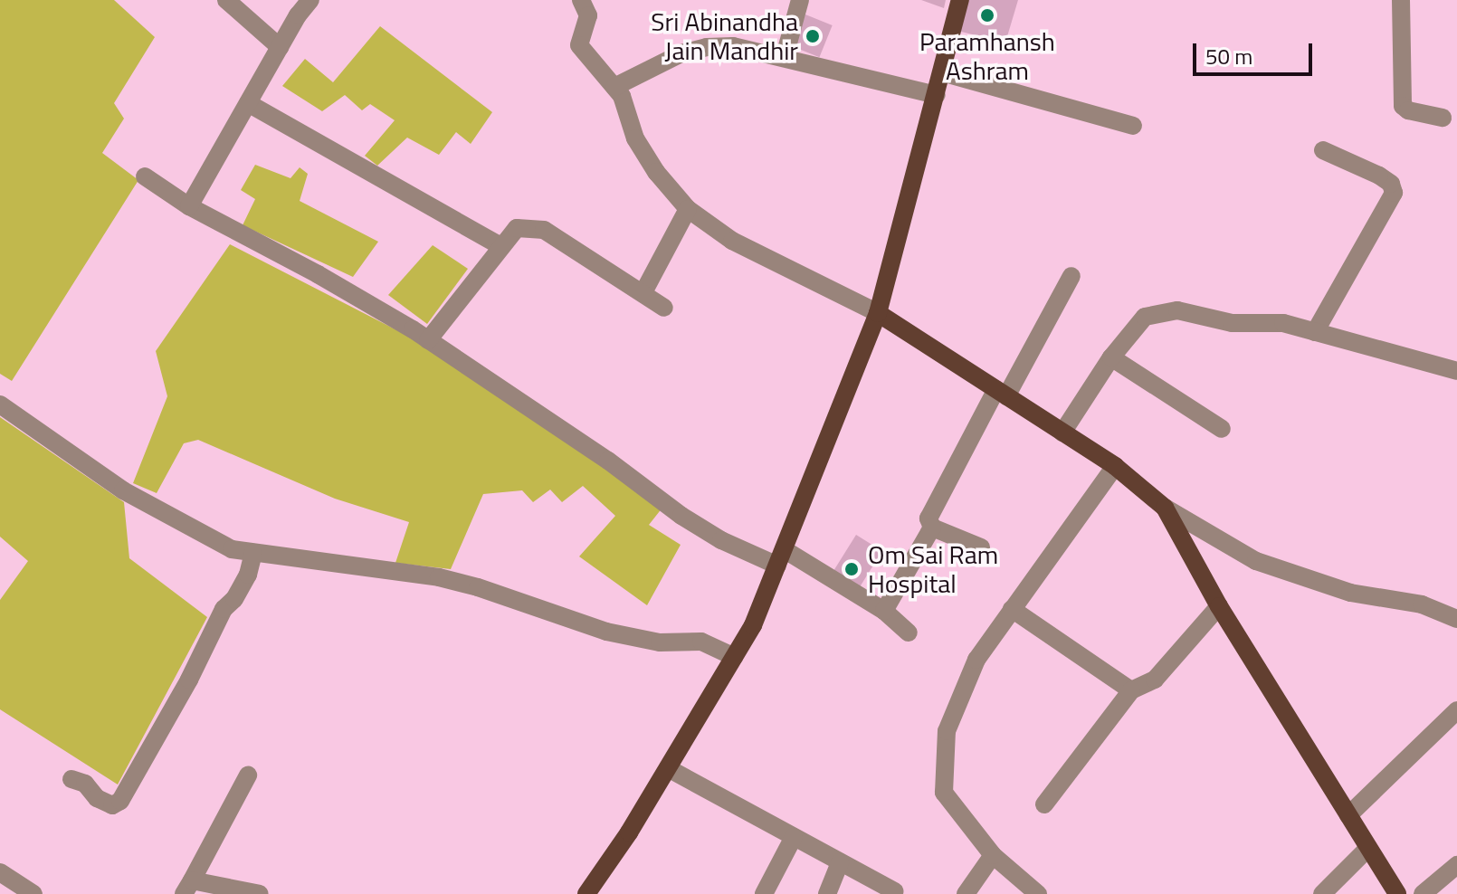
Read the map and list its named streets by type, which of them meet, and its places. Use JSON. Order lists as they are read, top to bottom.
{
  "places": ["Paramhansh Ashram", "Sri Abinandha Jain Mandhir", "Om Sai Ram Hospital"],
  "scale_bar": "50 m"
}
